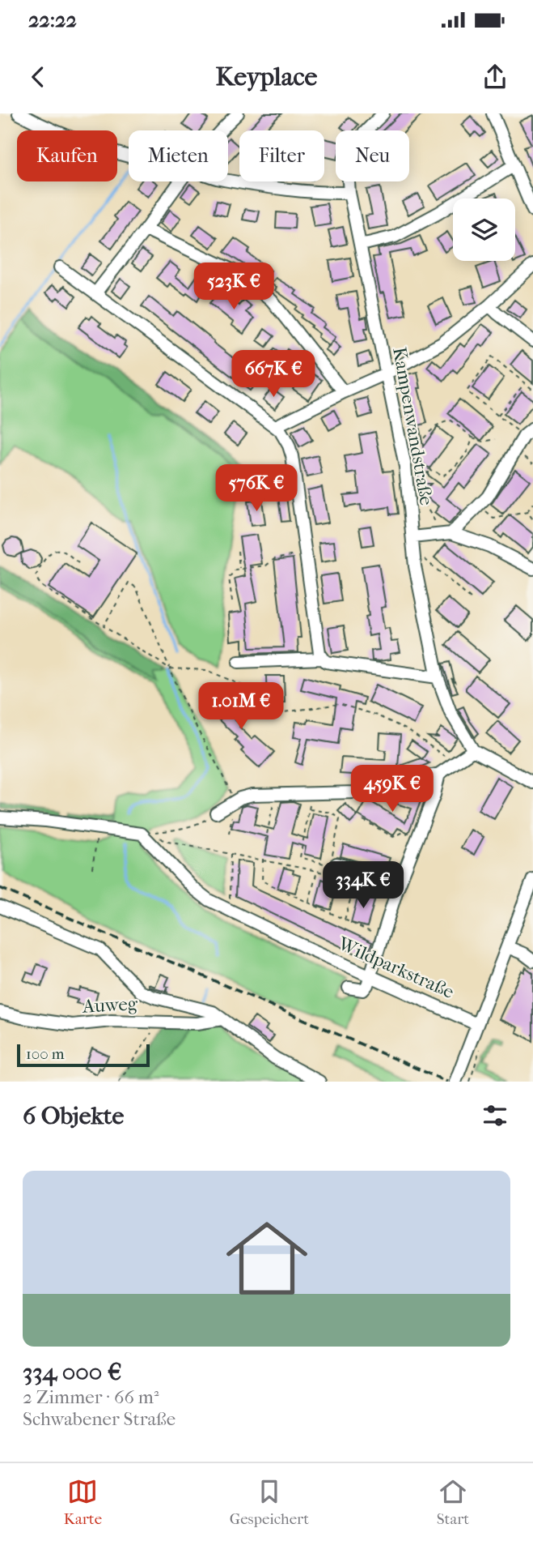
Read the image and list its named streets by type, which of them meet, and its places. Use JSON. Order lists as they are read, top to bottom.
{
  "streets": {
    "street": ["Kampenwandstraße", "Wildparkstraße", "Auweg"]
  },
  "scale_bar": "100 m",
  "page": {
    "status": "22:22",
    "header": "Keyplace",
    "chip": [
      "Kaufen",
      "Mieten",
      "Filter",
      "Neu"
    ],
    "price": [
      "523K €",
      "667K €",
      "576K €",
      "1.01M €",
      "459K €",
      "334K €"
    ],
    "scale": "100 m",
    "heading": "6 Objekte",
    "list": [
      {
        "name": "334 000 €",
        "note": "2 Zimmer · 66 m² · Schwabener Straße"
      }
    ],
    "tabs": ["Karte", "Gespeichert", "Start"]
  }
}
